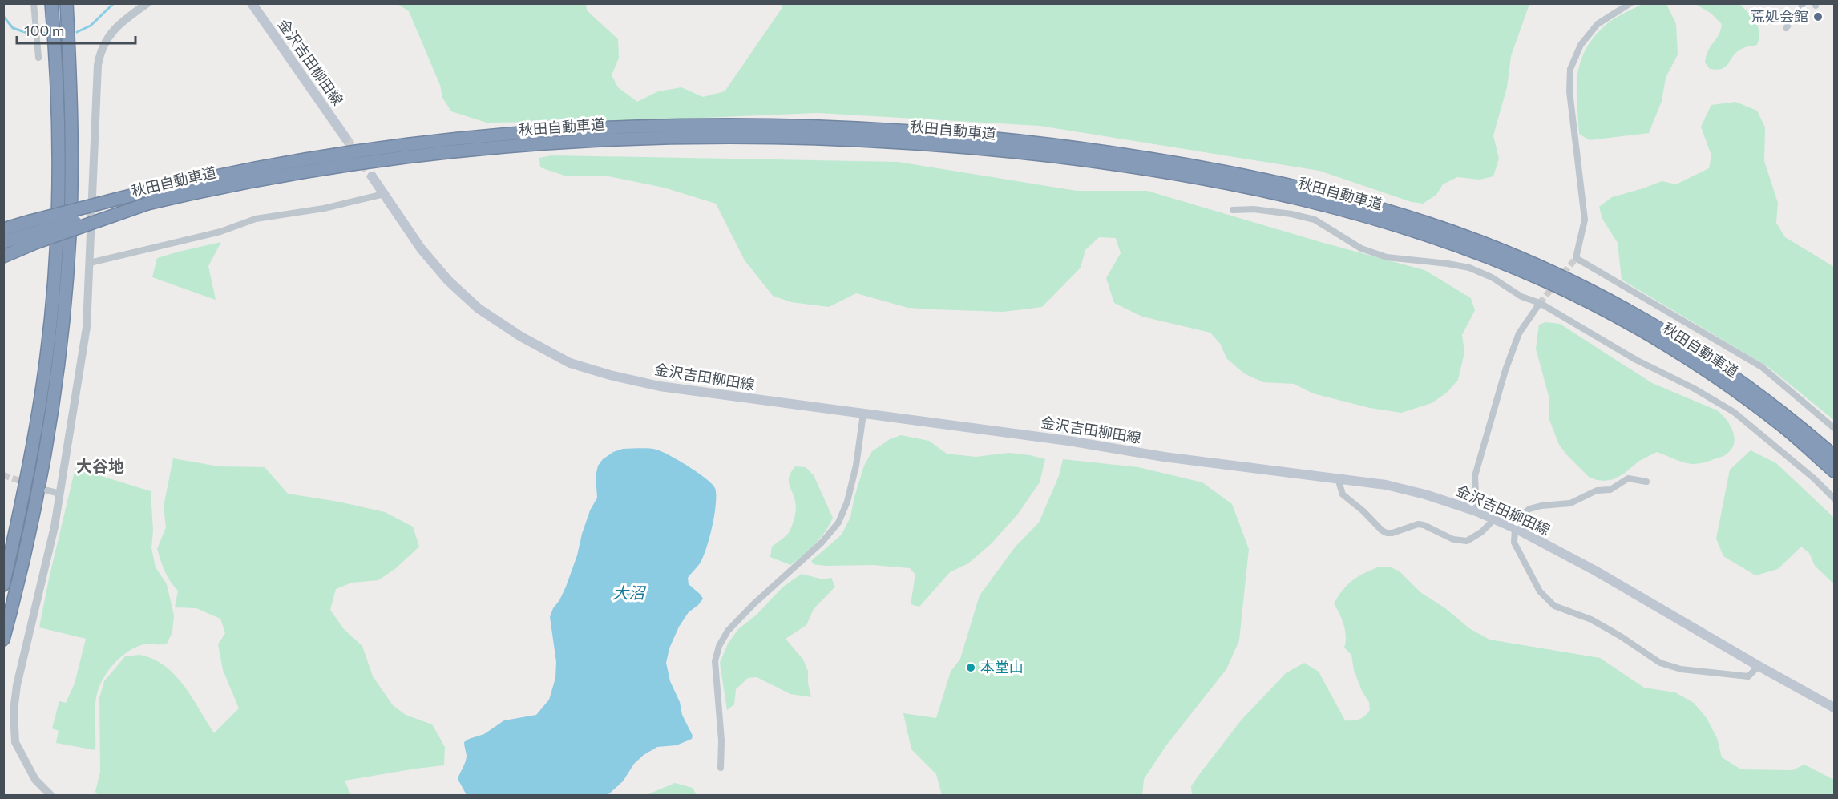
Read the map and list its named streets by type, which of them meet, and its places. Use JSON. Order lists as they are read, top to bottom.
{
  "streets": {
    "highway": ["秋田自動車道"],
    "main road": ["金沢吉田柳田線"]
  },
  "districts": ["大谷地"],
  "water": ["大沼"],
  "places": ["荒処会館", "本堂山"],
  "scale_bar": "100 m"
}
